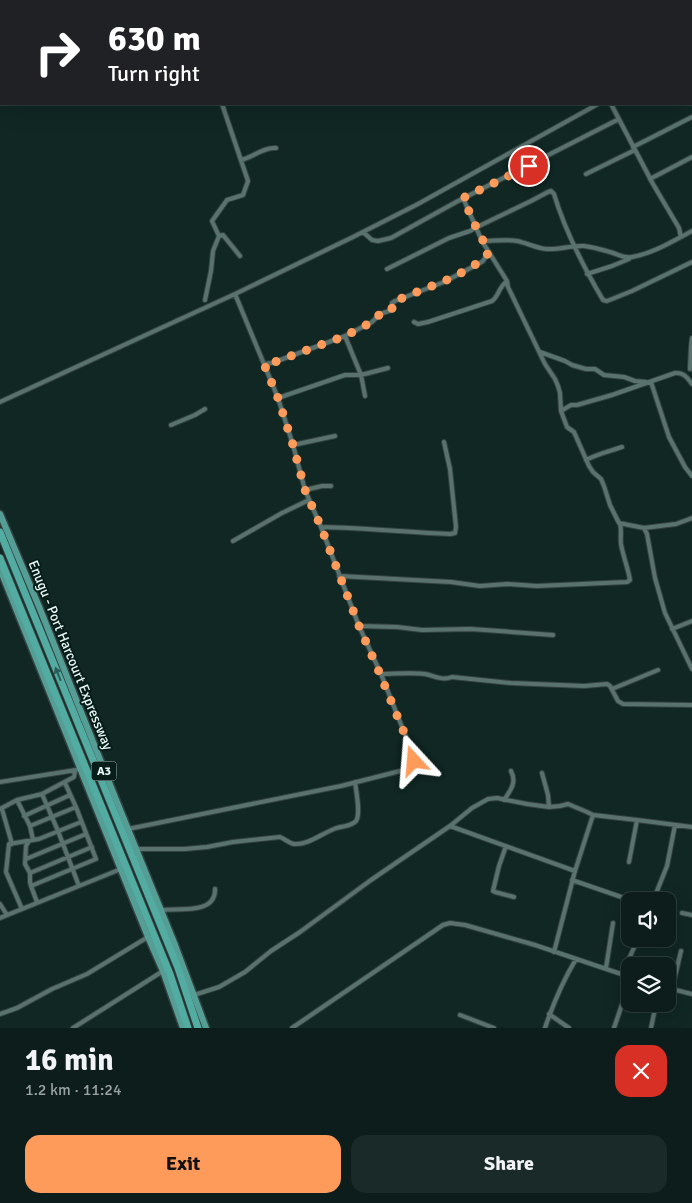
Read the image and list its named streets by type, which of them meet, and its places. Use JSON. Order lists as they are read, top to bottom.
{
  "streets": {
    "highway": ["Enugu - Port Harcourt Expressway", "A3"]
  },
  "page": {
    "turn": ["630 m", "Turn right"],
    "heading": ["16 min", "1.2 km · 11:24"],
    "buttons": ["Exit", "Share"]
  }
}
